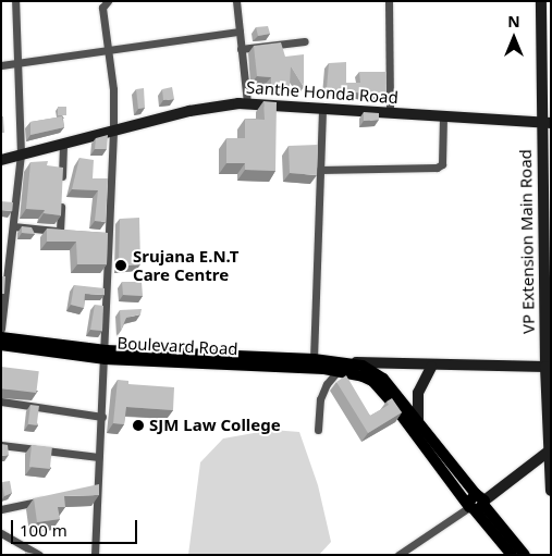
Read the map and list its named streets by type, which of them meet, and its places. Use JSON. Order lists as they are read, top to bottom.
{
  "streets": {
    "main road": ["Santhe Honda Road", "VP Extension Main Road", "Boulevard Road"]
  },
  "crossings": [
    ["Santhe Honda Road", "VP Extension Main Road"]
  ],
  "places": ["Srujana E.N.T Care Centre", "SJM Law College"],
  "scale_bar": "100 m",
  "north": "top"
}
